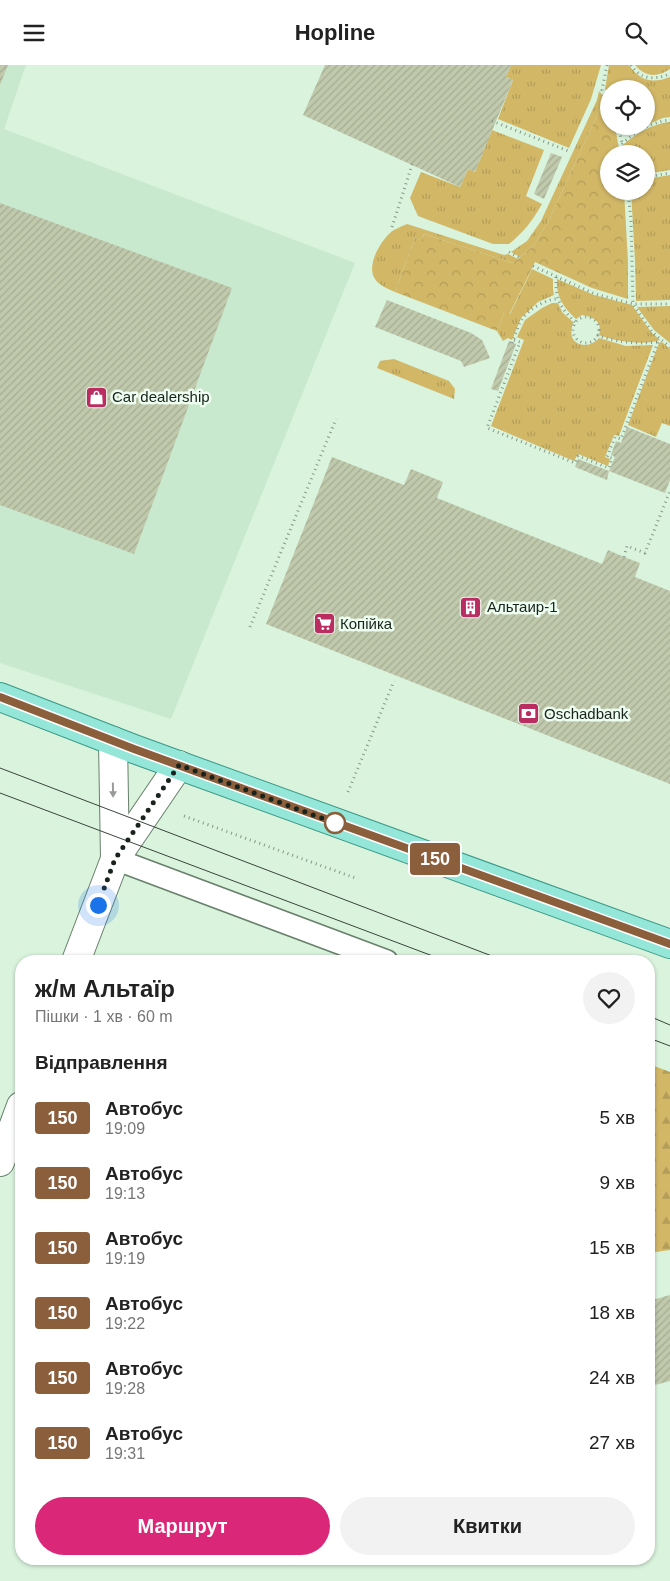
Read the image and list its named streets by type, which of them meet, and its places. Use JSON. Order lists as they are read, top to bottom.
{
  "places": {
    "shop": ["Car dealership"],
    "building": ["Альтаир-1"],
    "supermarket": ["Копійка"],
    "bank": ["Oschadbank"]
  },
  "lines": ["bus line 150"],
  "page": {
    "header": "Hopline",
    "on_map": "150",
    "heading": [
      ["ж/м Альтаїр", "Пішки · 1 хв · 60 m"],
      "Відправлення"
    ],
    "list": [
      {
        "mark": "150",
        "name": "Автобус",
        "note": "19:09",
        "value": "5 хв"
      },
      {
        "mark": "150",
        "name": "Автобус",
        "note": "19:13",
        "value": "9 хв"
      },
      {
        "mark": "150",
        "name": "Автобус",
        "note": "19:19",
        "value": "15 хв"
      },
      {
        "mark": "150",
        "name": "Автобус",
        "note": "19:22",
        "value": "18 хв"
      },
      {
        "mark": "150",
        "name": "Автобус",
        "note": "19:28",
        "value": "24 хв"
      },
      {
        "mark": "150",
        "name": "Автобус",
        "note": "19:31",
        "value": "27 хв"
      }
    ],
    "buttons": ["Маршрут", "Квитки"]
  }
}
